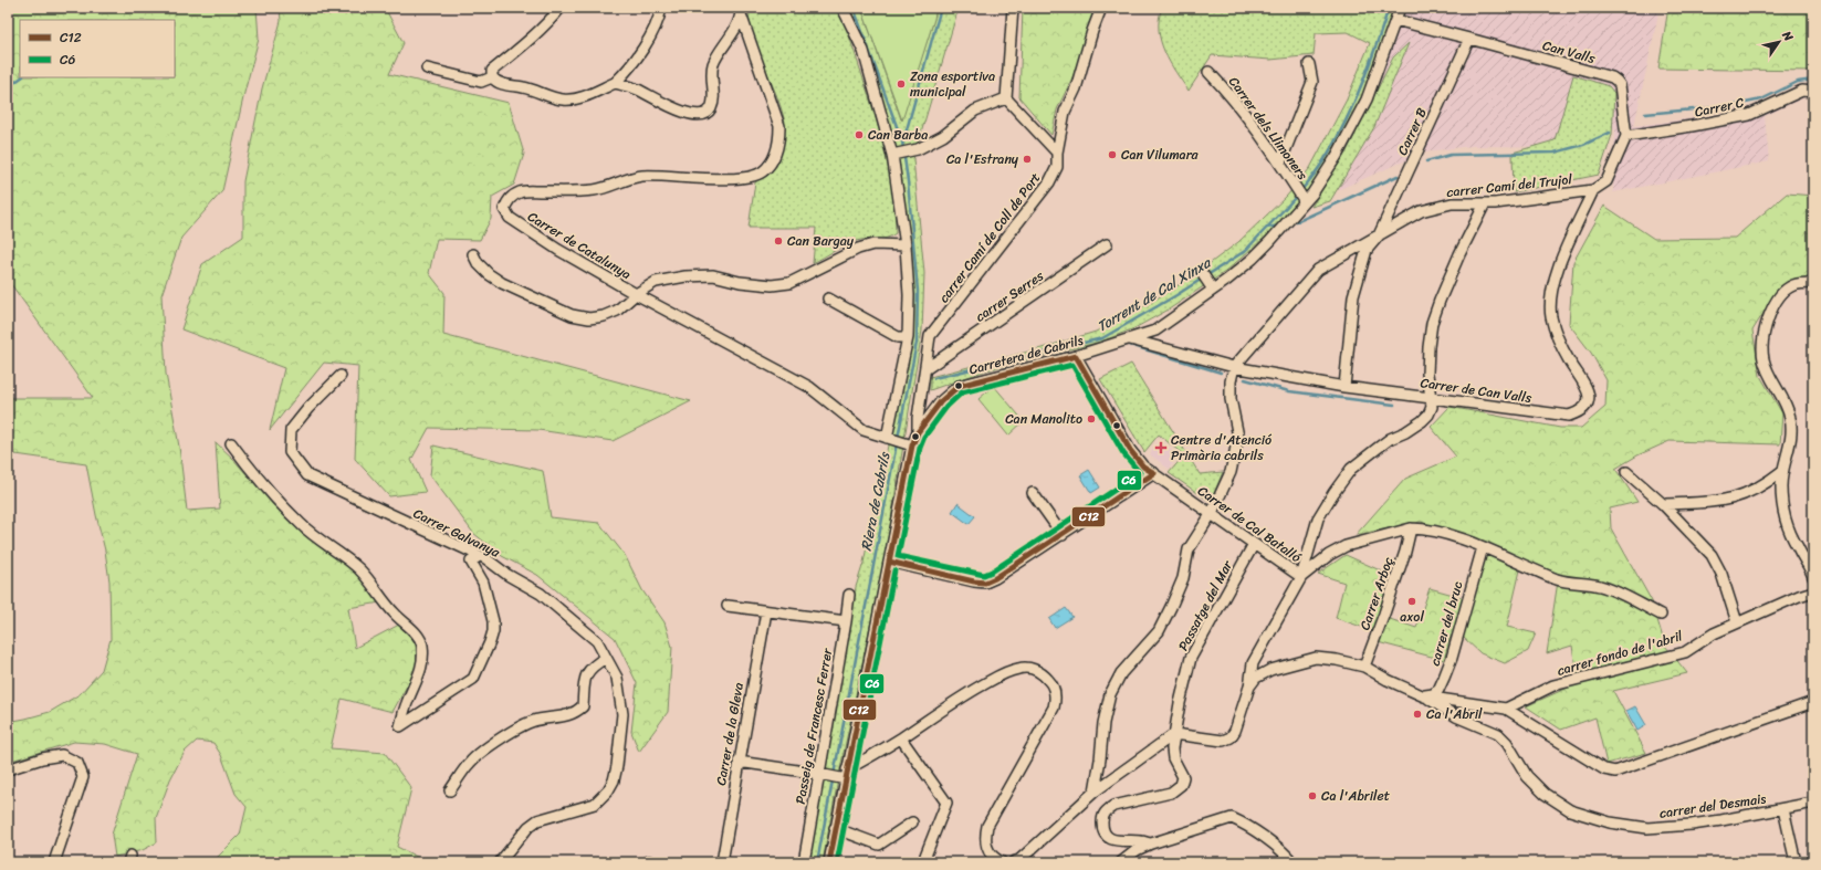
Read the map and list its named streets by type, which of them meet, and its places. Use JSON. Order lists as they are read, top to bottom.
{
  "streets": {
    "street": [
      "Can Valls",
      "Carrer C",
      "Carrer dels Llimoners",
      "Carrer B",
      "carrer Camí del Trujol",
      "carrer Camí de Coll de Port",
      "Carrer de Catalunya",
      "carrer Serres",
      "Carretera de Cabrils",
      "Carrer de Can Valls",
      "Carrer de Cal Batalló",
      "Carrer Galvanya",
      "Carrer Arboç",
      "Passatge del Mar",
      "carrer del bruc",
      "carrer fondo de l'abril",
      "Passeig de Francesc Ferrer",
      "Carrer de la Gleva",
      "carrer del Desmais"
    ]
  },
  "crossings": [
    ["Can Valls", "Carrer C"],
    ["Can Valls", "Carrer B"],
    ["Can Valls", "Carretera de Cabrils"],
    ["Carrer dels Llimoners", "Carretera de Cabrils"],
    ["Carrer B", "carrer Camí del Trujol"],
    ["carrer Camí del Trujol", "Carrer de Can Valls"],
    ["carrer Camí de Coll de Port", "carrer Serres"],
    ["carrer Camí de Coll de Port", "Carretera de Cabrils"],
    ["Carrer de Catalunya", "Carretera de Cabrils"],
    ["Carretera de Cabrils", "Carrer de Can Valls"],
    ["Carretera de Cabrils", "Carrer de Cal Batalló"],
    ["Carrer de Cal Batalló", "Carrer Arboç"],
    ["Carrer de Cal Batalló", "Passatge del Mar"],
    ["Carrer de Cal Batalló", "carrer del bruc"],
    ["carrer del bruc", "carrer del Desmais"]
  ],
  "water": ["Torrent de Cal Xinxa", "Riera de Cabrils"],
  "places": {
    "other": [
      "Zona esportiva municipal",
      "Can Barba",
      "Can Vilumara",
      "Ca l'Estrany",
      "Can Bargay",
      "Can Manolito",
      "axol",
      "Ca l'Abril",
      "Ca l'Abrilet"
    ],
    "health": ["Centre d'Atenció Primària cabrils"]
  },
  "lines": ["transit line C12", "transit line C6"],
  "legend": ["C12", "C6"],
  "north": "top right"
}
